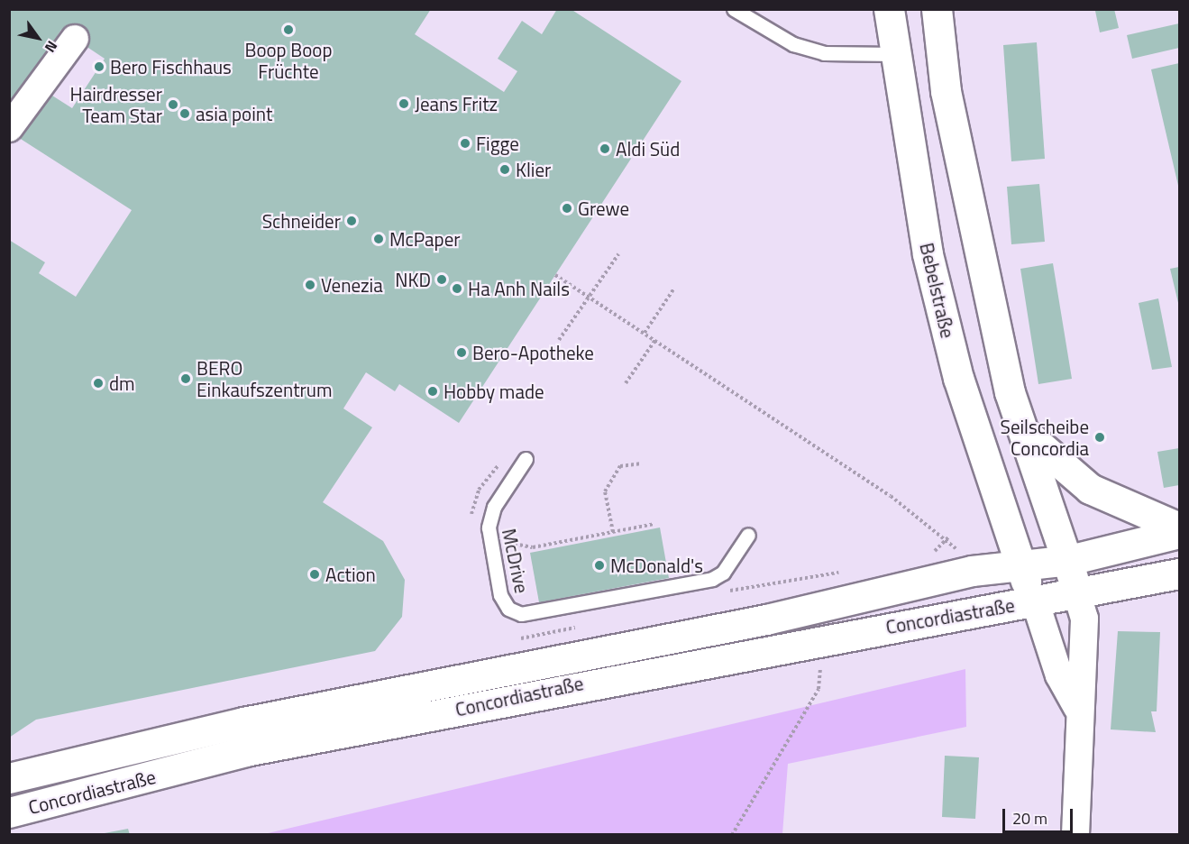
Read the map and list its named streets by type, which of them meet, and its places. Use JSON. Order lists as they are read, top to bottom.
{
  "streets": {
    "street": ["Bebelstraße", "Concordiastraße"],
    "lane": ["McDrive"]
  },
  "crossings": [
    ["Bebelstraße", "Concordiastraße"]
  ],
  "places": [
    "Boop Boop Früchte",
    "Bero Fischhaus",
    "Jeans Fritz",
    "Hairdresser Team Star",
    "asia point",
    "Figge",
    "Aldi Süd",
    "Klier",
    "Grewe",
    "Schneider",
    "McPaper",
    "NKD",
    "Venezia",
    "Ha Anh Nails",
    "Bero-Apotheke",
    "BERO Einkaufszentrum",
    "dm",
    "Hobby made",
    "Seilscheibe Concordia",
    "McDonald's",
    "Action"
  ],
  "scale_bar": "20 m",
  "north": "bottom right"
}
